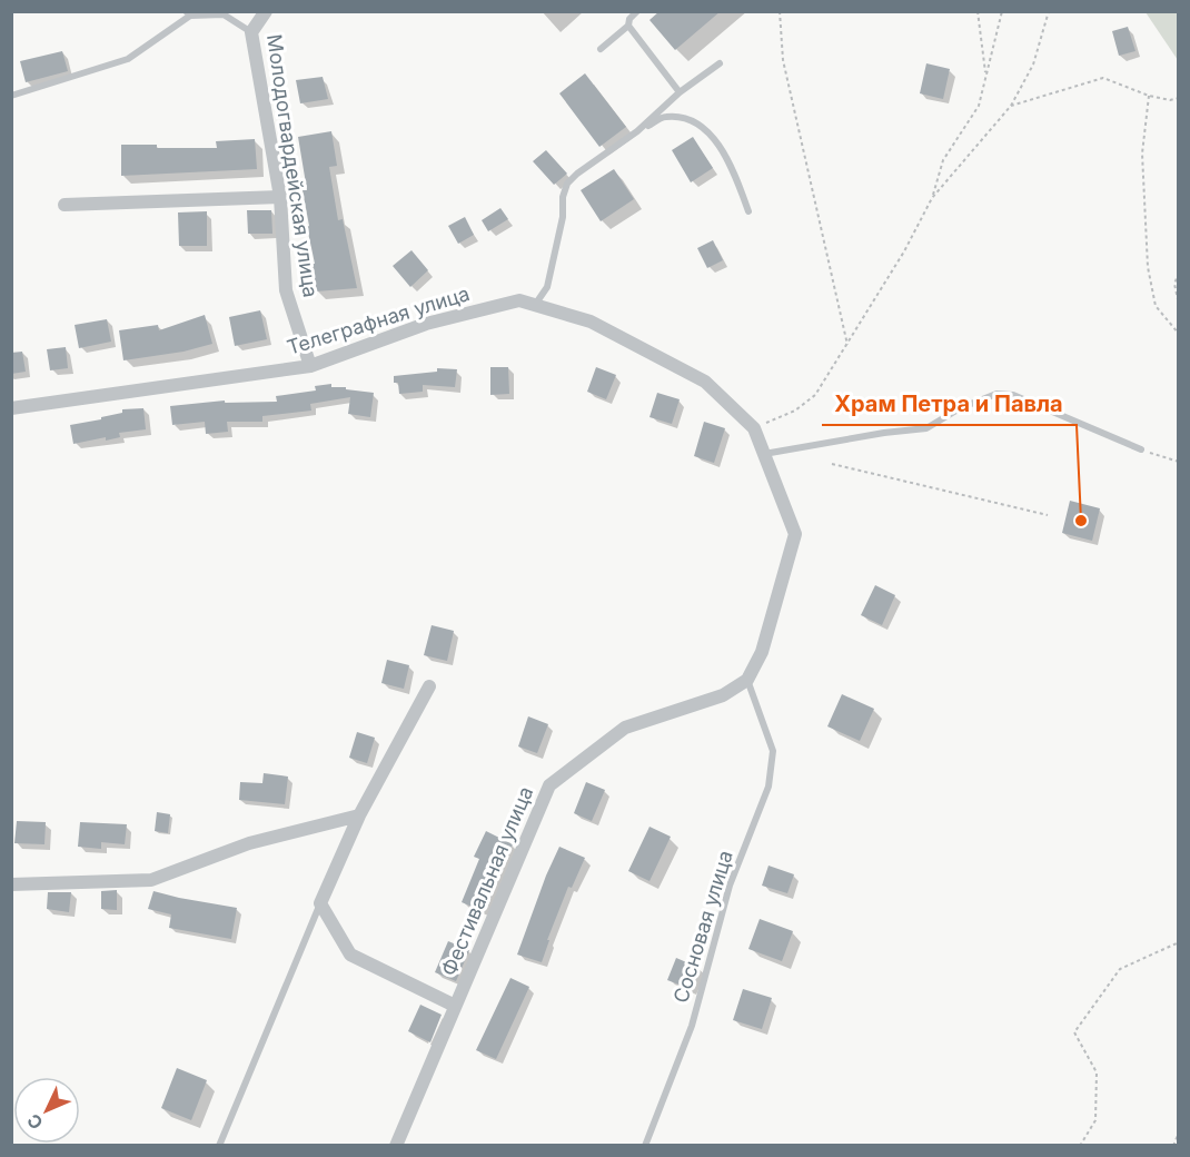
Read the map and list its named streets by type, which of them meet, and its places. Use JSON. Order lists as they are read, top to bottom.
{
  "streets": {
    "street": ["Молодогвардейская улица", "Телеграфная улица", "Фестивальная улица"],
    "lane": ["Сосновая улица"]
  },
  "crossings": [
    ["Молодогвардейская улица", "Телеграфная улица"],
    ["Фестивальная улица", "Сосновая улица"]
  ],
  "places": ["Храм Петра и Павла"],
  "north": "bottom left"
}
